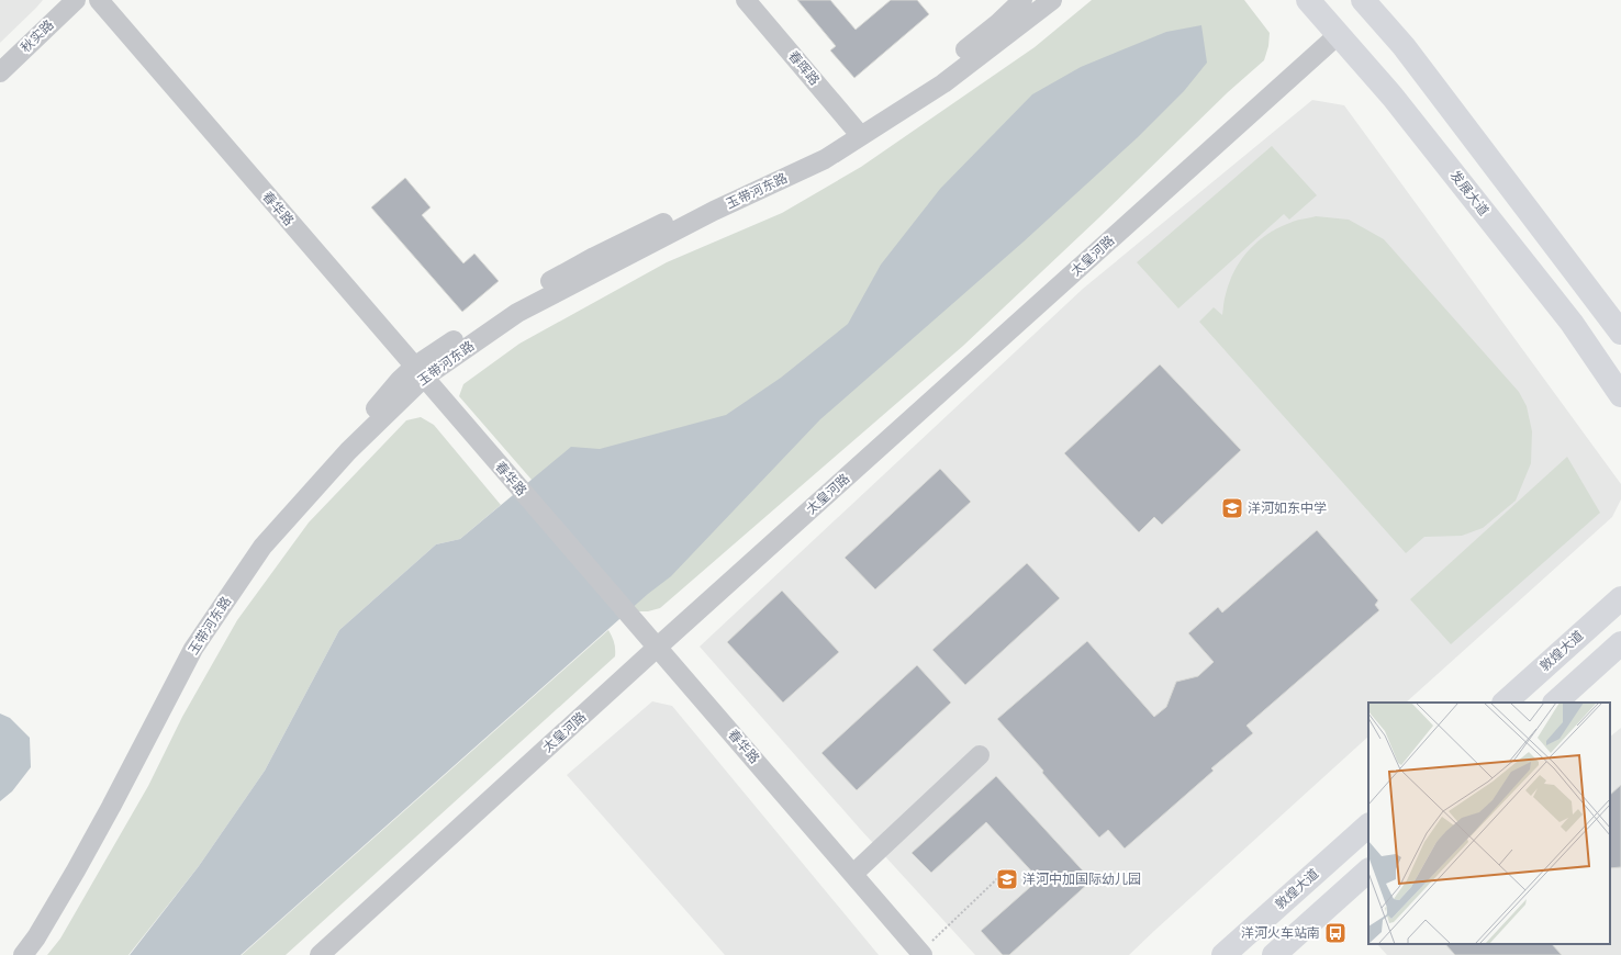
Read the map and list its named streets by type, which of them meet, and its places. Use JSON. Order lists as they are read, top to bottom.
{
  "streets": {
    "main road": ["发展大道", "敦煌大道"],
    "street": [
      "秋实路",
      "春晖路",
      "玉带河东路",
      "春华路",
      "太皇河路"
    ]
  },
  "crossings": [
    ["春晖路", "玉带河东路"],
    ["玉带河东路", "春华路"],
    ["发展大道", "太皇河路"],
    ["春华路", "太皇河路"]
  ],
  "places": {
    "school or university": ["洋河如东中学", "洋河中加国际幼儿园"],
    "bus stop": ["洋河火车站南"]
  }
}
